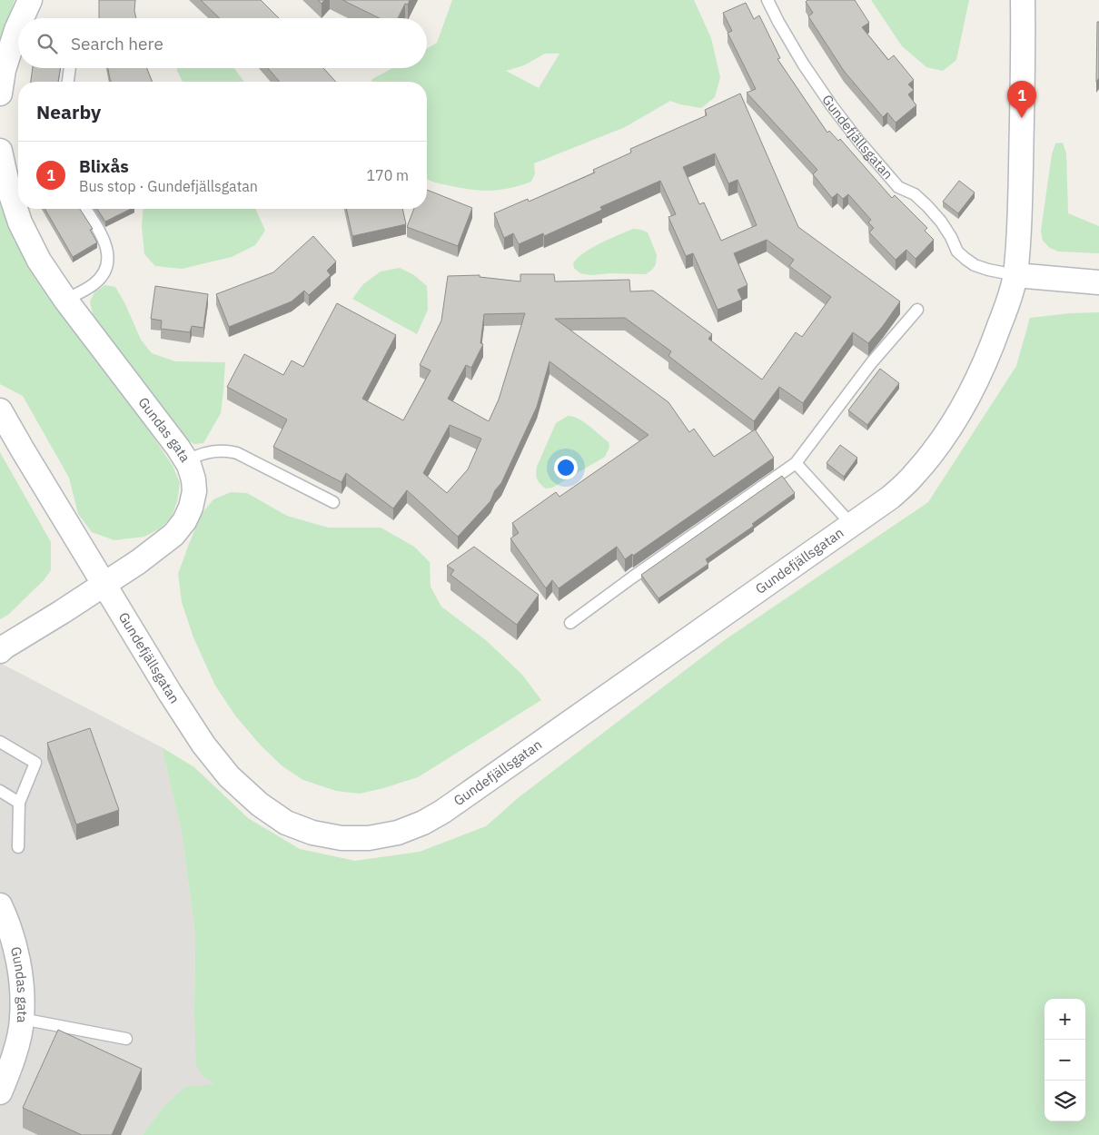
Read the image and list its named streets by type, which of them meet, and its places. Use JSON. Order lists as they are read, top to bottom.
{
  "streets": {
    "street": ["Gundefjällsgatan", "Gundas gata"]
  },
  "crossings": [
    ["Gundefjällsgatan", "Gundas gata"]
  ],
  "page": {
    "search": "Search here",
    "pins": "1",
    "heading": "Nearby",
    "list": [
      {
        "mark": "1",
        "name": "Blixås",
        "note": "Bus stop · Gundefjällsgatan",
        "value": "170 m"
      }
    ],
    "map_buttons": ["+", "−"]
  }
}
